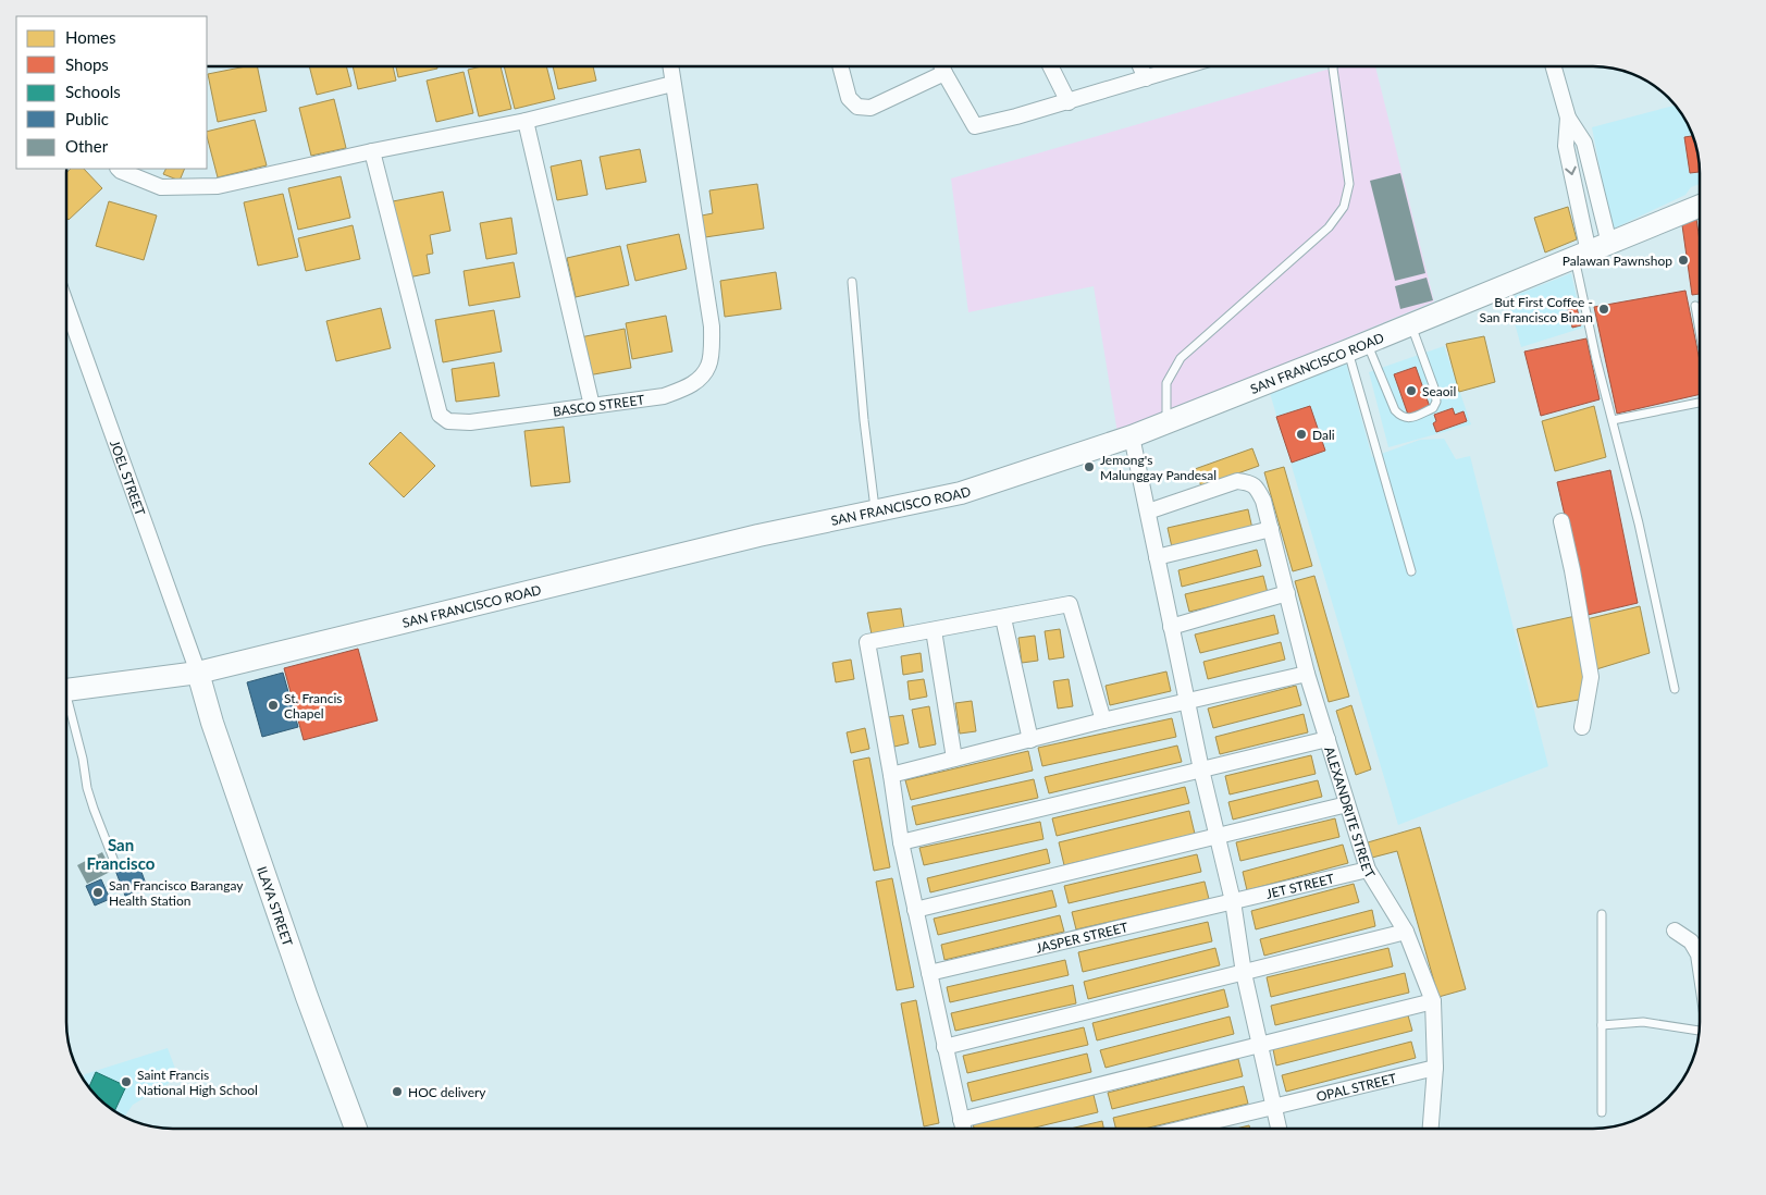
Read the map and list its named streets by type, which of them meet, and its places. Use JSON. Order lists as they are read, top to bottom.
{
  "streets": {
    "main road": ["SAN FRANCISCO ROAD", "ILAYA STREET"],
    "street": [
      "BASCO STREET",
      "JOEL STREET",
      "ALEXANDRITE STREET",
      "JET STREET",
      "JASPER STREET",
      "OPAL STREET"
    ]
  },
  "crossings": [
    ["SAN FRANCISCO ROAD", "JOEL STREET"],
    ["SAN FRANCISCO ROAD", "ILAYA STREET"],
    ["JOEL STREET", "ILAYA STREET"],
    ["ALEXANDRITE STREET", "JET STREET"],
    ["ALEXANDRITE STREET", "OPAL STREET"],
    ["JET STREET", "JASPER STREET"]
  ],
  "districts": ["San Francisco"],
  "places": [
    "Palawan Pawnshop",
    "But First Coffee - San Francisco Binan",
    "Seaoil",
    "Dali",
    "Jemong's Malunggay Pandesal",
    "St. Francis Chapel",
    "San Francisco Barangay Health Station",
    "Saint Francis National High School",
    "HOC delivery"
  ],
  "legend": [
    "Homes",
    "Shops",
    "Schools",
    "Public",
    "Other"
  ]
}
